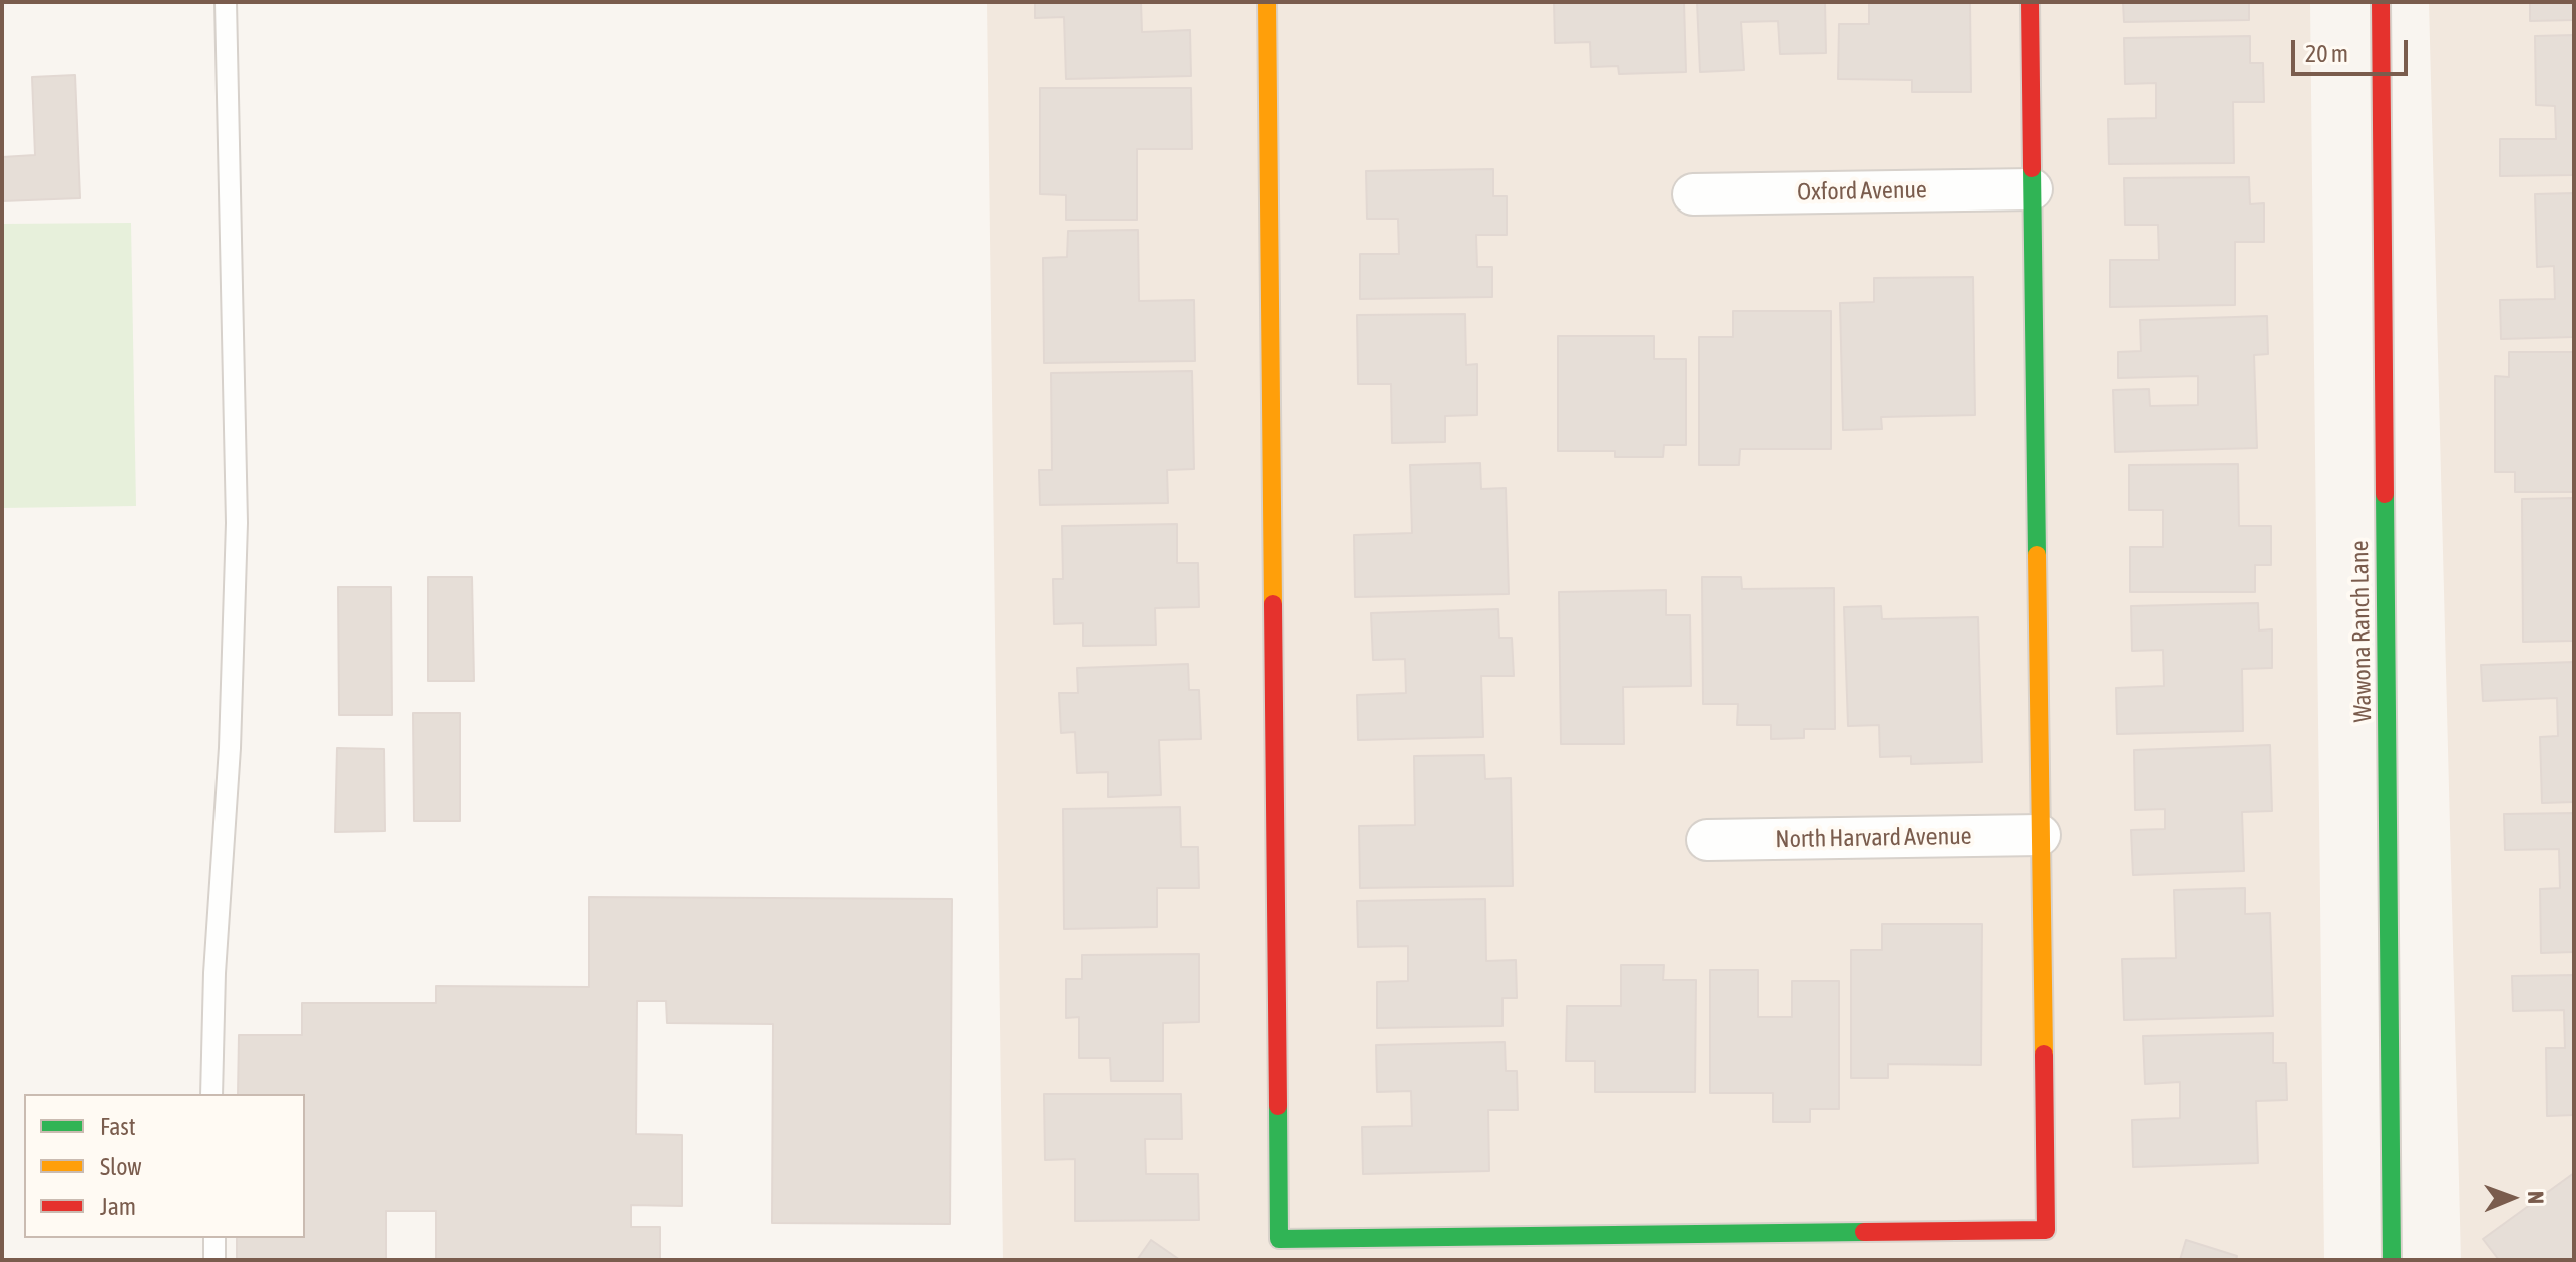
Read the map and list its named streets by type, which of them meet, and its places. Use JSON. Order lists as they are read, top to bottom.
{
  "streets": {
    "street": ["Oxford Avenue", "Wawona Ranch Lane", "North Harvard Avenue"]
  },
  "legend": ["Fast", "Slow", "Jam"],
  "scale_bar": "20 m",
  "north": "right"
}
